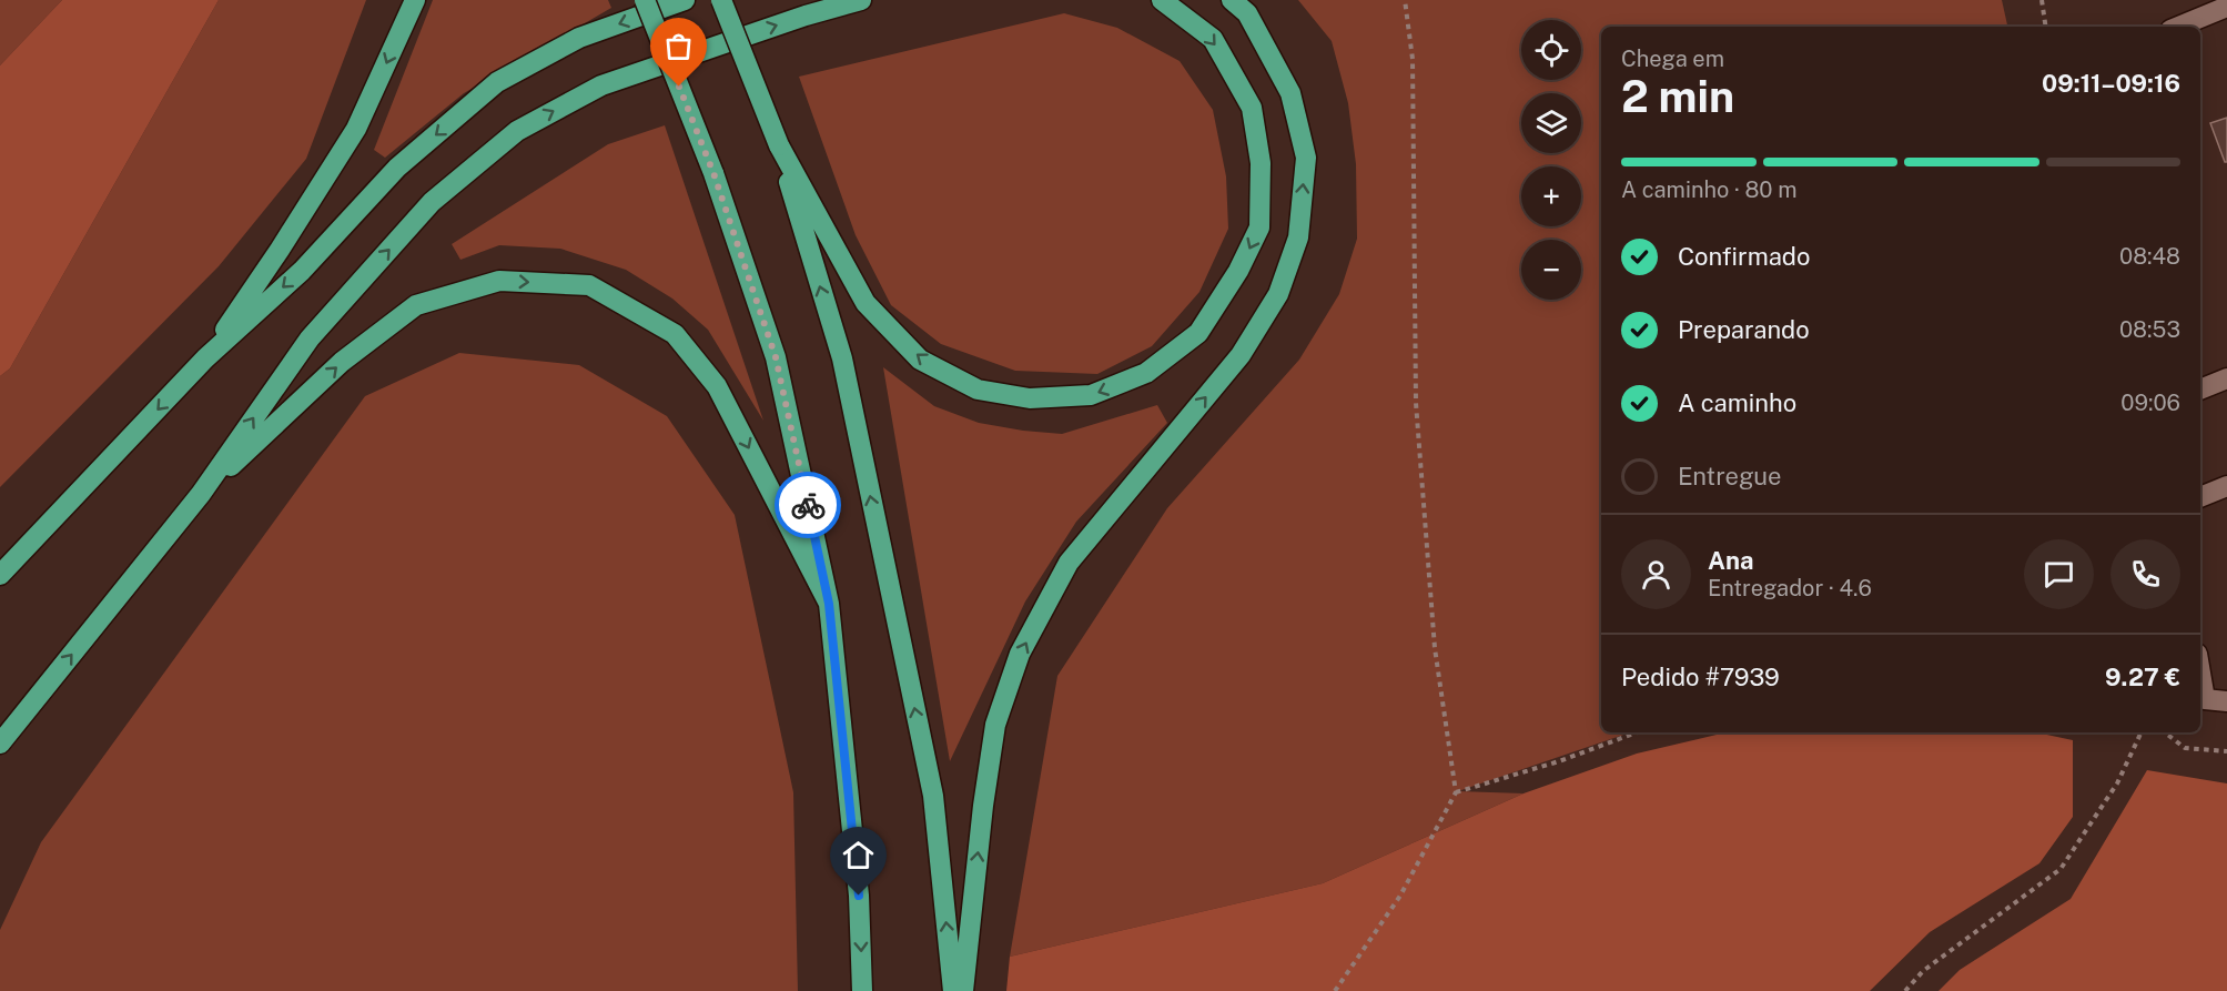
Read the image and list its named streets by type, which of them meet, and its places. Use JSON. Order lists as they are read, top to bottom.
{
  "page": {
    "map_buttons": ["+", "−"],
    "heading": ["2 min", "Chega em", "09:11–09:16"],
    "panel": [
      "Ana",
      "Entregador · 4.6",
      "Pedido #7939",
      "9.27 €"
    ],
    "bar": "A caminho · 80 m",
    "list": [
      ["Confirmado", "08:48"],
      ["Preparando", "08:53"],
      ["A caminho", "09:06"],
      "Entregue"
    ]
  }
}
